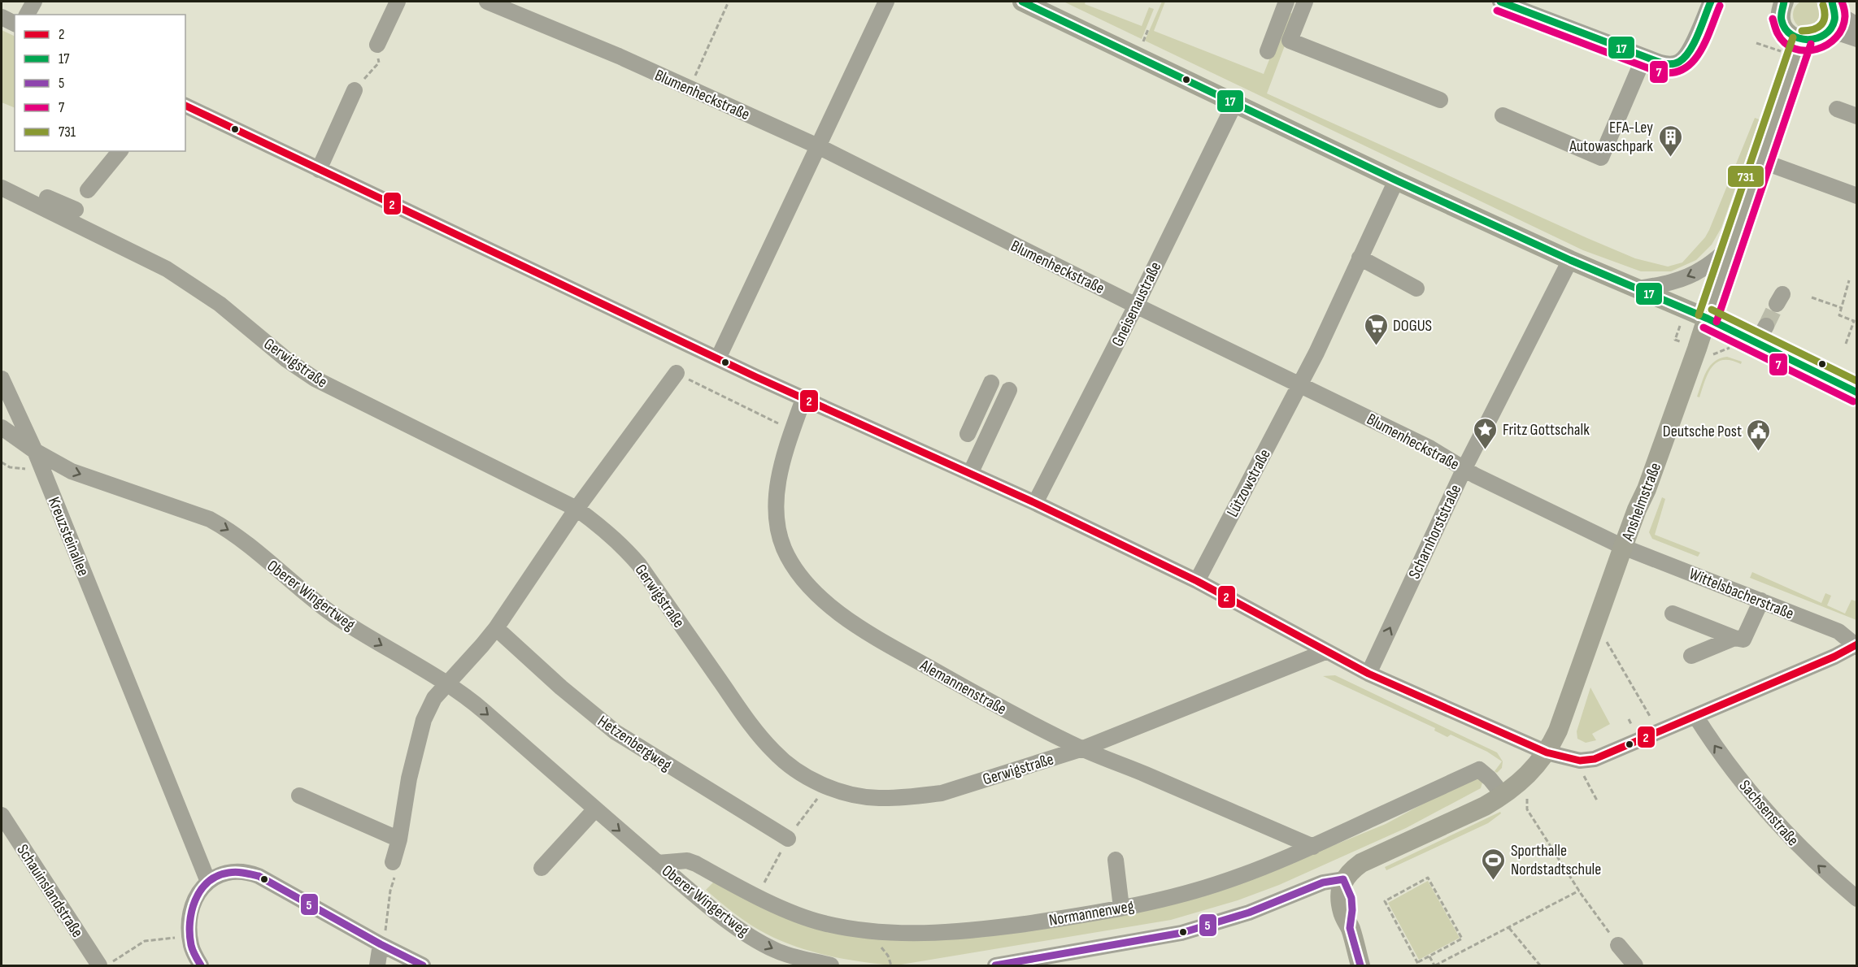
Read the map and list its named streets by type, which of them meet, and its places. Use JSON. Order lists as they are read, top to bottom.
{
  "streets": {
    "main road": ["Anshelmstraße"],
    "street": [
      "Blumenheckstraße",
      "Gneisenaustraße",
      "Gerwigstraße",
      "Lützowstraße",
      "Scharnhorststraße",
      "Kreuzsteinallee",
      "Wittelsbacherstraße",
      "Oberer Wingertweg",
      "Alemannenstraße",
      "Hetzenbergweg",
      "Sachsenstraße",
      "Schauinslandstraße",
      "Normannenweg"
    ]
  },
  "crossings": [
    ["Blumenheckstraße", "Gneisenaustraße"],
    ["Blumenheckstraße", "Lützowstraße"],
    ["Blumenheckstraße", "Anshelmstraße"],
    ["Blumenheckstraße", "Scharnhorststraße"],
    ["Blumenheckstraße", "Wittelsbacherstraße"],
    ["Gerwigstraße", "Alemannenstraße"],
    ["Anshelmstraße", "Wittelsbacherstraße"],
    ["Anshelmstraße", "Normannenweg"],
    ["Kreuzsteinallee", "Oberer Wingertweg"],
    ["Oberer Wingertweg", "Normannenweg"],
    ["Alemannenstraße", "Normannenweg"]
  ],
  "one_way": ["Scharnhorststraße", "Oberer Wingertweg", "Sachsenstraße"],
  "places": {
    "building": ["EFA-Ley Autowaschpark"],
    "supermarket": ["DOGUS"],
    "place": ["Fritz Gottschalk"],
    "public building": ["Deutsche Post"],
    "sports": ["Sporthalle Nordstadtschule"]
  },
  "lines": [
    "transit line 17",
    "transit line 7",
    "transit line 731",
    "transit line 2",
    "transit line 5"
  ],
  "legend": [
    "2",
    "17",
    "5",
    "7",
    "731"
  ]
}
